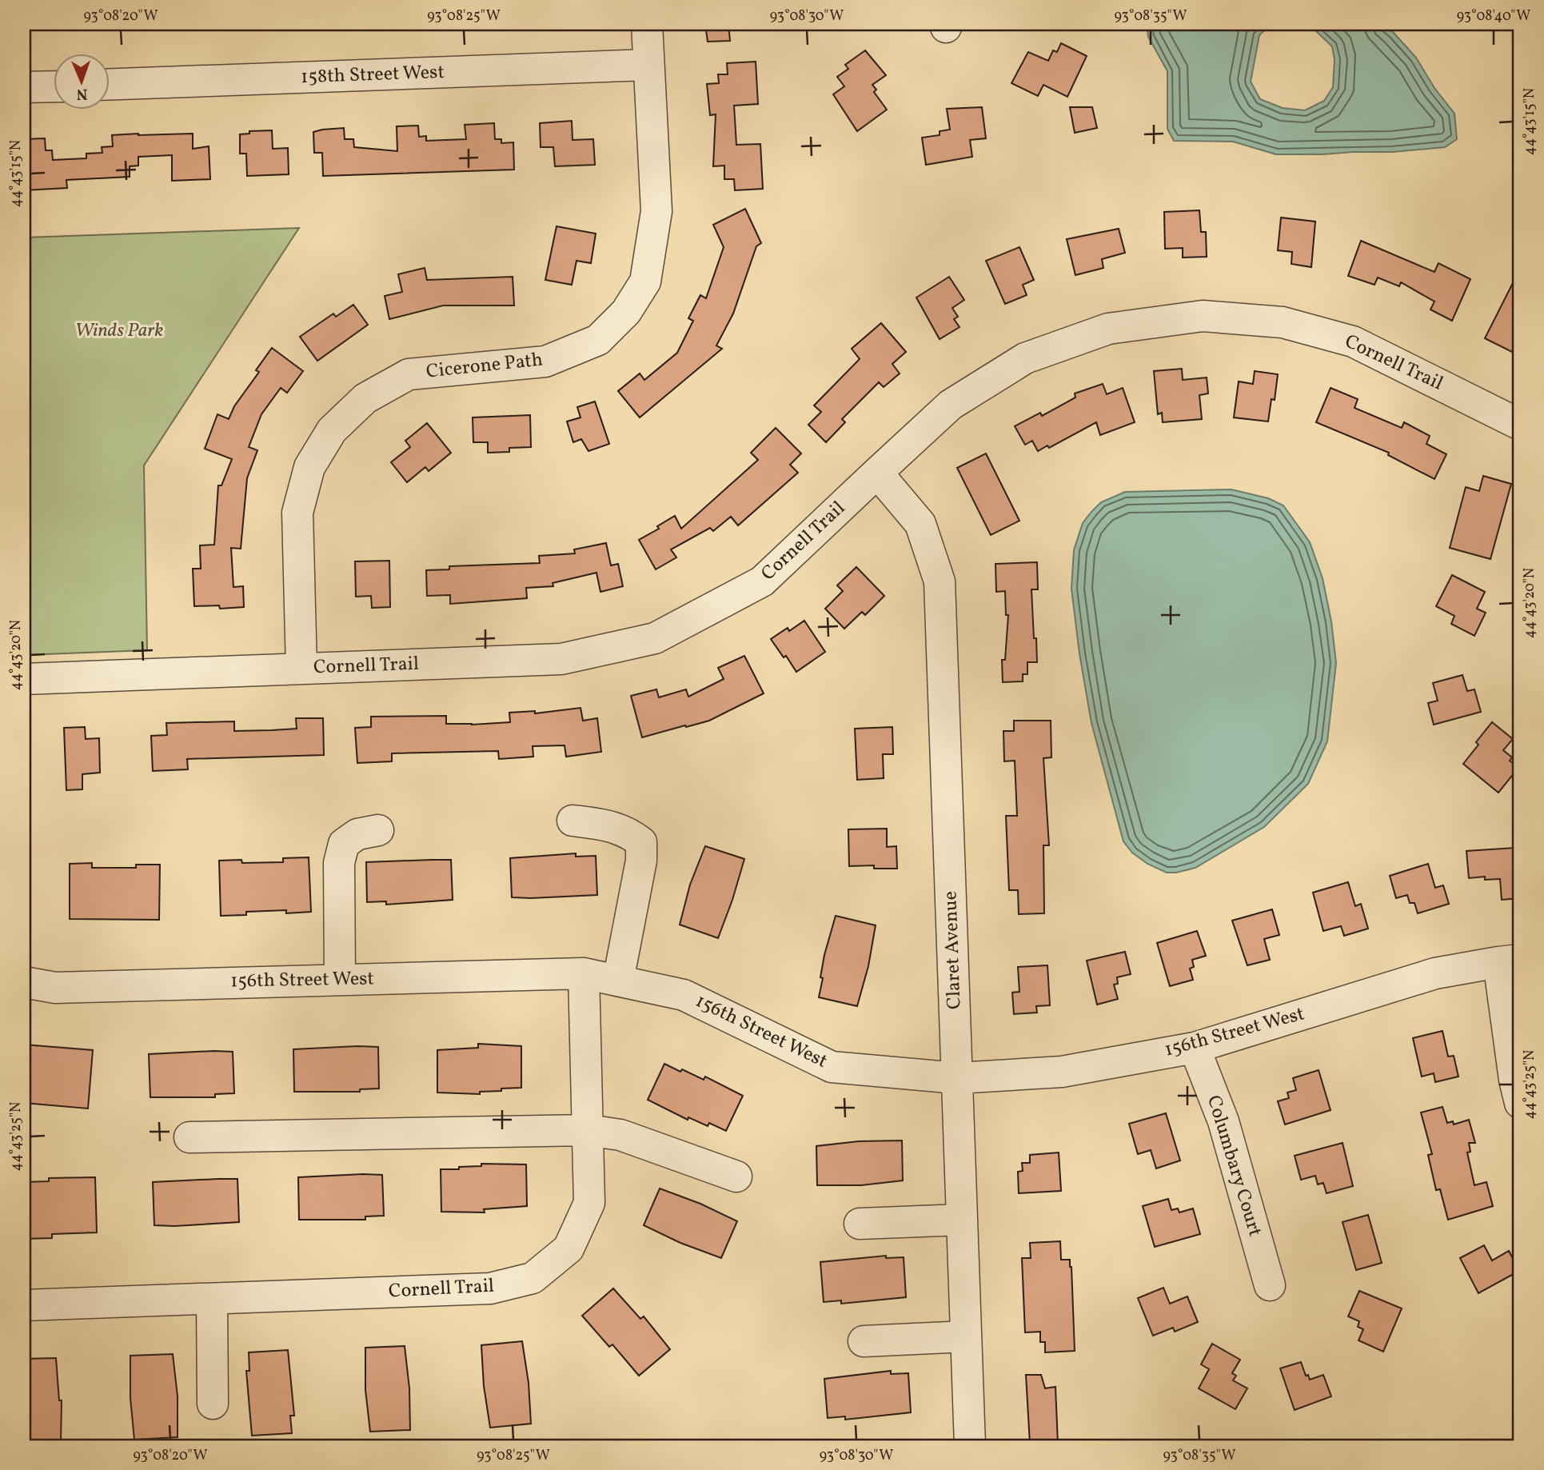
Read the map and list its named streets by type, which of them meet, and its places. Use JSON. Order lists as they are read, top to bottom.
{
  "streets": {
    "street": [
      "158th Street West",
      "Cornell Trail",
      "Cicerone Path",
      "Claret Avenue",
      "156th Street West",
      "Columbary Court"
    ]
  },
  "crossings": [
    ["158th Street West", "Cicerone Path"],
    ["Cornell Trail", "Cicerone Path"],
    ["Cornell Trail", "Claret Avenue"],
    ["Cornell Trail", "156th Street West"],
    ["Claret Avenue", "156th Street West"],
    ["156th Street West", "Columbary Court"]
  ],
  "parks": ["Winds Park"],
  "north": "bottom",
  "coordinates": [
    "93°08'20\"W",
    "93°08'25\"W",
    "93°08'30\"W",
    "93°08'35\"W",
    "93°08'40\"W",
    "44°43'15\"N",
    "44°43'20\"N",
    "44°43'25\"N"
  ]
}
